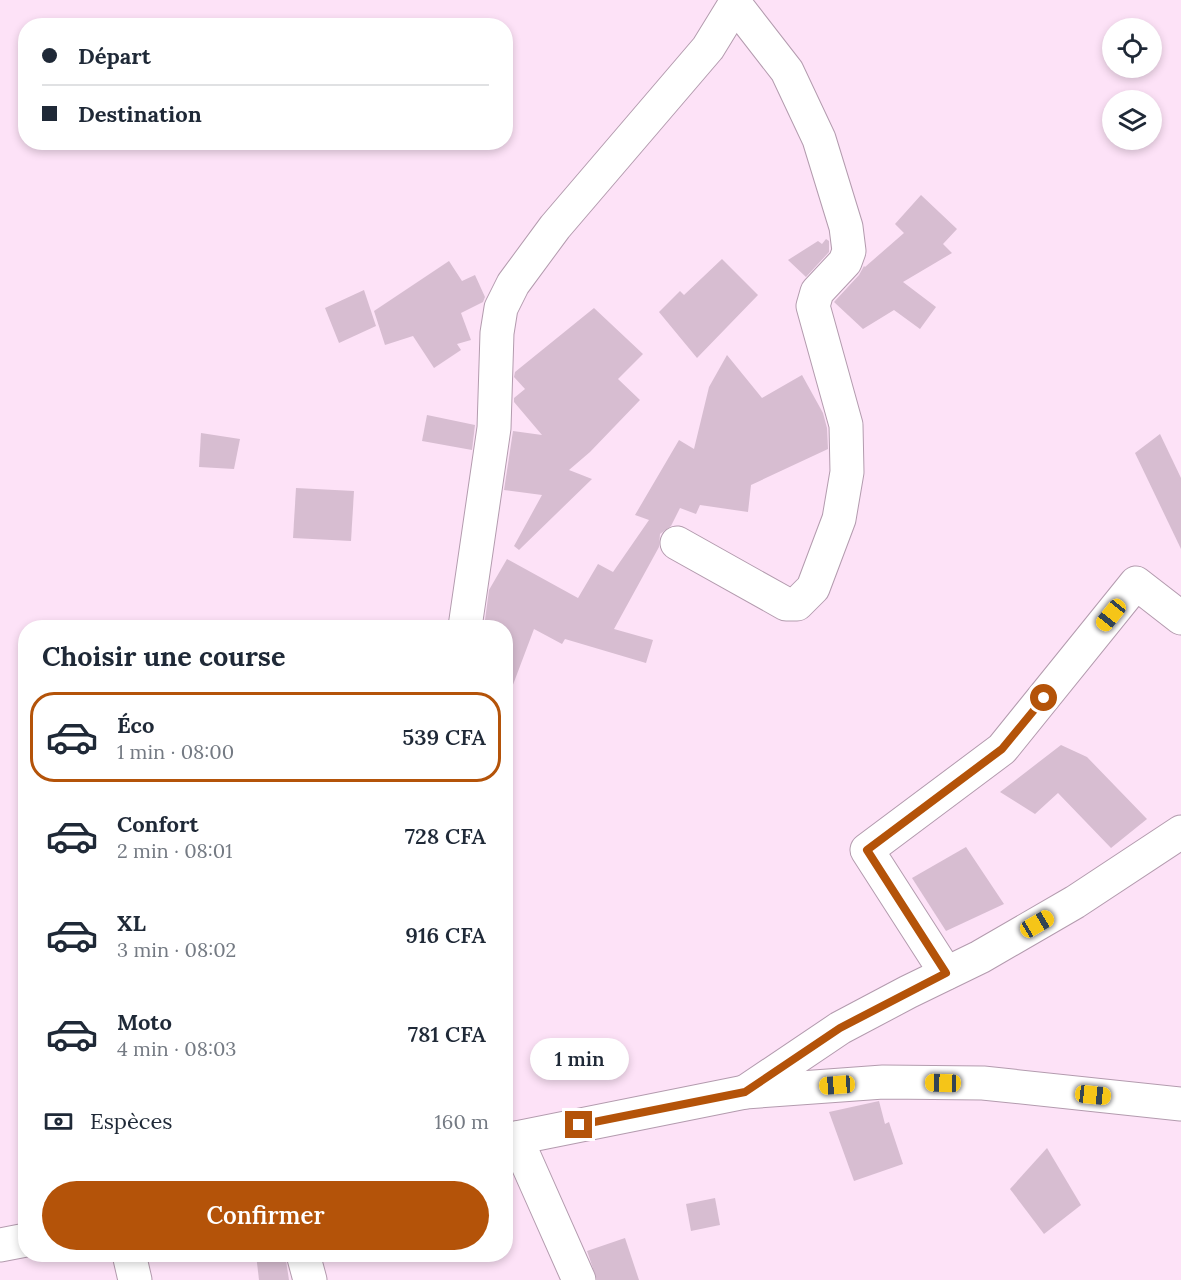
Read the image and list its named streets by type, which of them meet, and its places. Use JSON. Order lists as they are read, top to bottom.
{
  "page": {
    "banner": ["Départ", "Destination"],
    "heading": "Choisir une course",
    "list": [
      {
        "name": "Éco",
        "note": "1 min · 08:00",
        "value": "539 CFA"
      },
      {
        "name": "Confort",
        "note": "2 min · 08:01",
        "value": "728 CFA"
      },
      {
        "name": "XL",
        "note": "3 min · 08:02",
        "value": "916 CFA"
      },
      {
        "name": "Moto",
        "note": "4 min · 08:03",
        "value": "781 CFA"
      }
    ],
    "bubble": "1 min",
    "pay": ["Espèces", "160 m"],
    "buttons": "Confirmer"
  }
}
